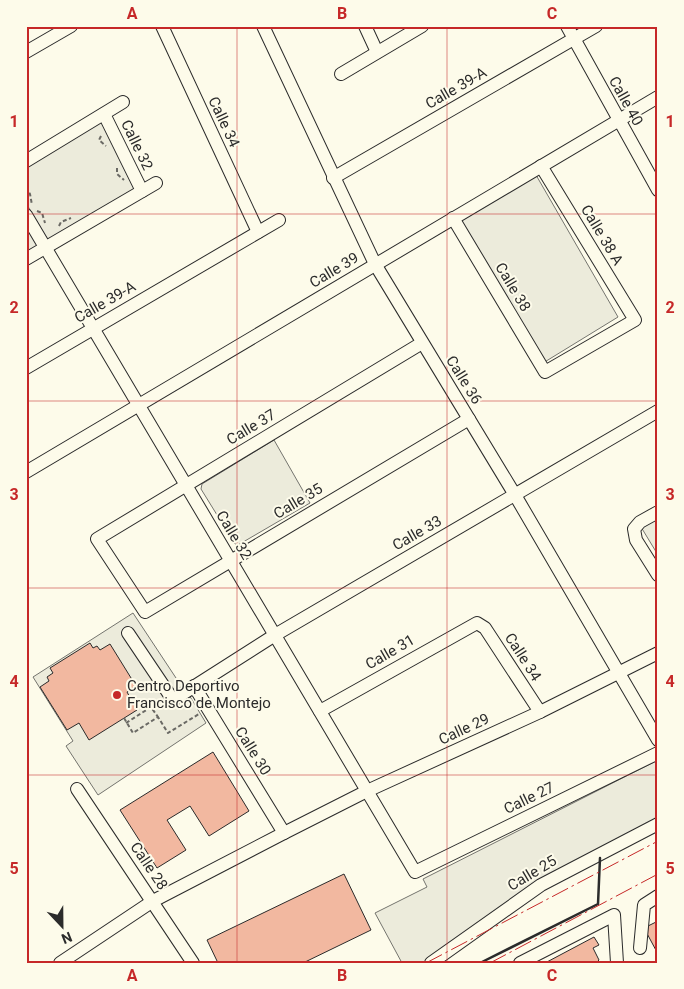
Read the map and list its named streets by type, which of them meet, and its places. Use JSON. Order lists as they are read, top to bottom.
{
  "streets": {
    "street": [
      "Calle 39-A",
      "Calle 40",
      "Calle 34",
      "Calle 32",
      "Calle 38 A",
      "Calle 39",
      "Calle 38",
      "Calle 36",
      "Calle 37",
      "Calle 35",
      "Calle 33",
      "Calle 31",
      "Calle 29",
      "Calle 30",
      "Calle 27",
      "Calle 28",
      "Calle 25"
    ]
  },
  "crossings": [
    ["Calle 39-A", "Calle 40"],
    ["Calle 39-A", "Calle 34"],
    ["Calle 39-A", "Calle 32"],
    ["Calle 39-A", "Calle 36"],
    ["Calle 40", "Calle 39"],
    ["Calle 34", "Calle 31"],
    ["Calle 34", "Calle 29"],
    ["Calle 32", "Calle 39"],
    ["Calle 32", "Calle 37"],
    ["Calle 32", "Calle 35"],
    ["Calle 32", "Calle 33"],
    ["Calle 32", "Calle 31"],
    ["Calle 32", "Calle 29"],
    ["Calle 32", "Calle 27"],
    ["Calle 38 A", "Calle 39"],
    ["Calle 38 A", "Calle 38"],
    ["Calle 39", "Calle 38"],
    ["Calle 39", "Calle 36"],
    ["Calle 36", "Calle 37"],
    ["Calle 36", "Calle 35"],
    ["Calle 36", "Calle 33"],
    ["Calle 36", "Calle 29"],
    ["Calle 37", "Calle 35"],
    ["Calle 33", "Calle 30"],
    ["Calle 29", "Calle 30"],
    ["Calle 29", "Calle 28"]
  ],
  "places": ["Centro Deportivo Francisco de Montejo"],
  "north": "bottom",
  "grid": {
    "columns": ["A", "B", "C"],
    "rows": [
      "1",
      "2",
      "3",
      "4",
      "5"
    ]
  }
}
